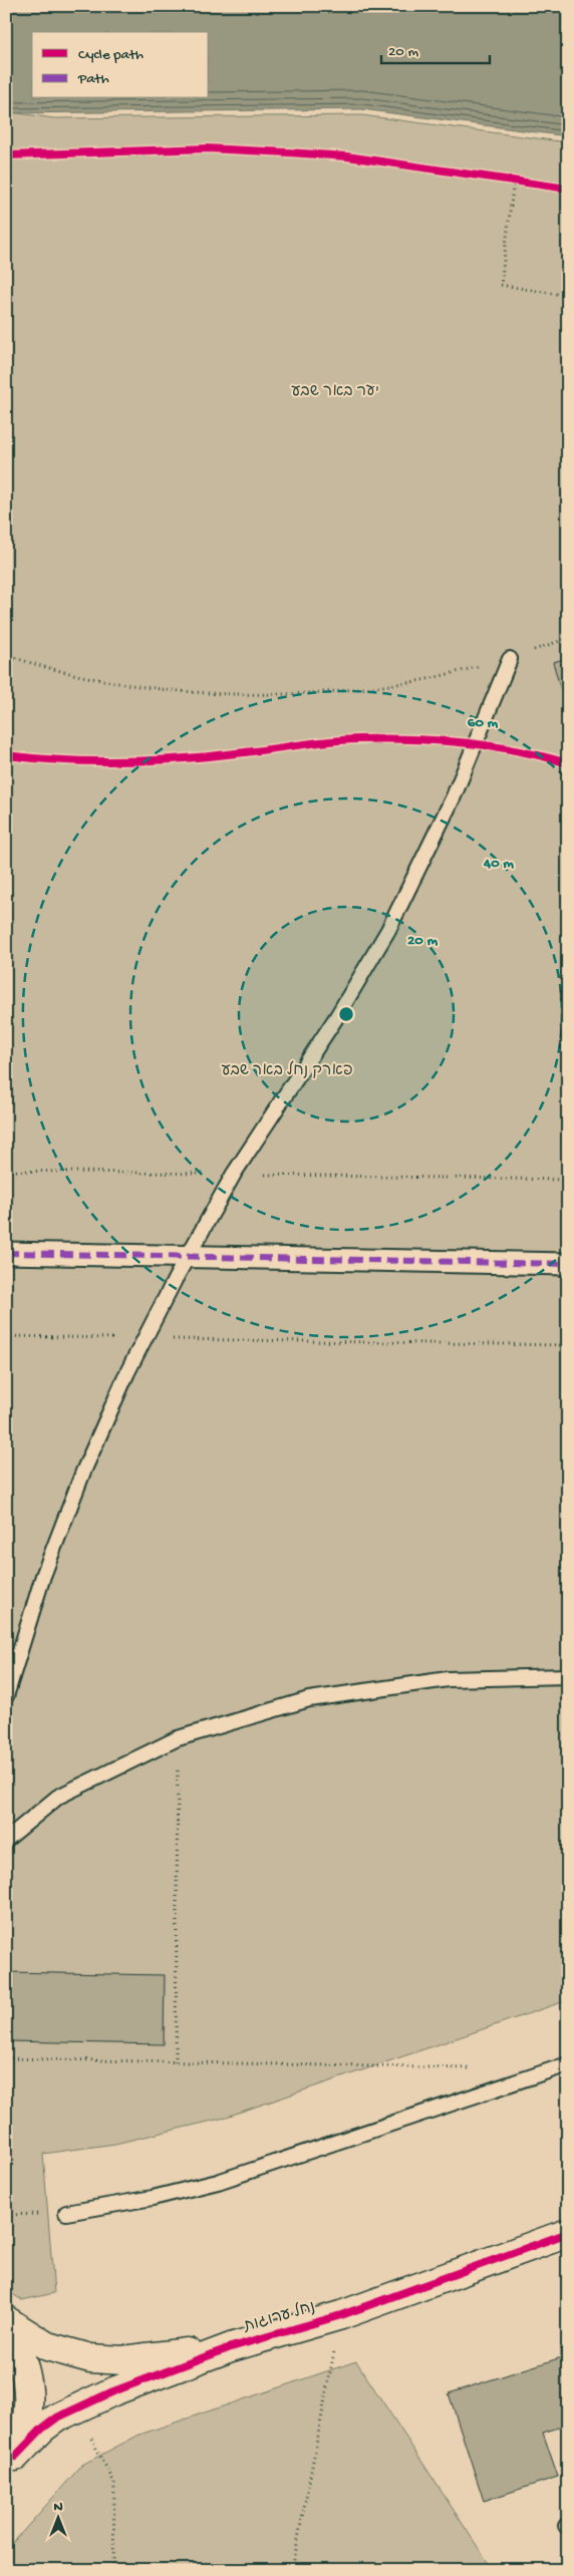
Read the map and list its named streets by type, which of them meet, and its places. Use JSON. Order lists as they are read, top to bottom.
{
  "streets": {
    "street": ["נחל ערוגות"]
  },
  "parks": ["יער באר שבע", "פארק נחל באר שבע"],
  "legend": ["Cycle path", "Path"],
  "scale_bar": "20 m",
  "north": "top",
  "rings": ["60 m", "40 m", "20 m"]
}
